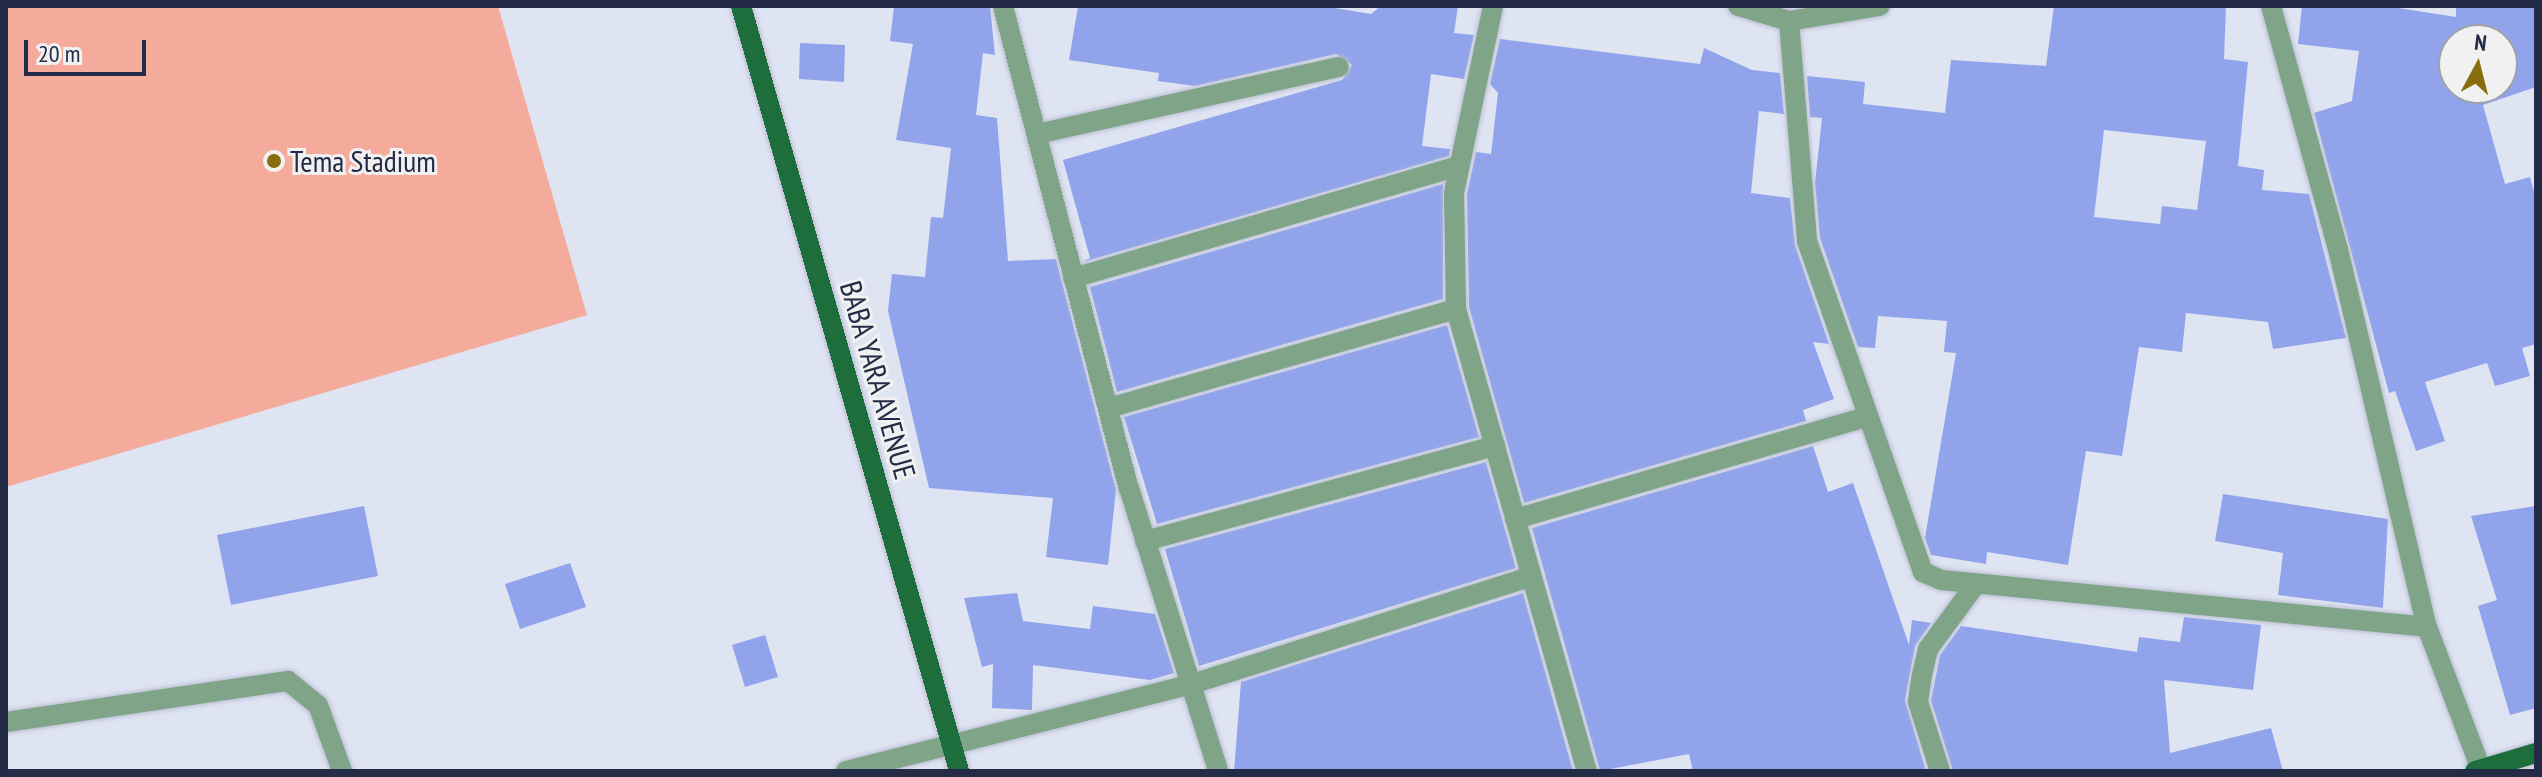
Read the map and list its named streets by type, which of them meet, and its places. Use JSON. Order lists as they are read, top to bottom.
{
  "streets": {
    "main road": ["BABA YARA AVENUE"]
  },
  "places": ["Tema Stadium"],
  "scale_bar": "20 m",
  "north": "top"
}
